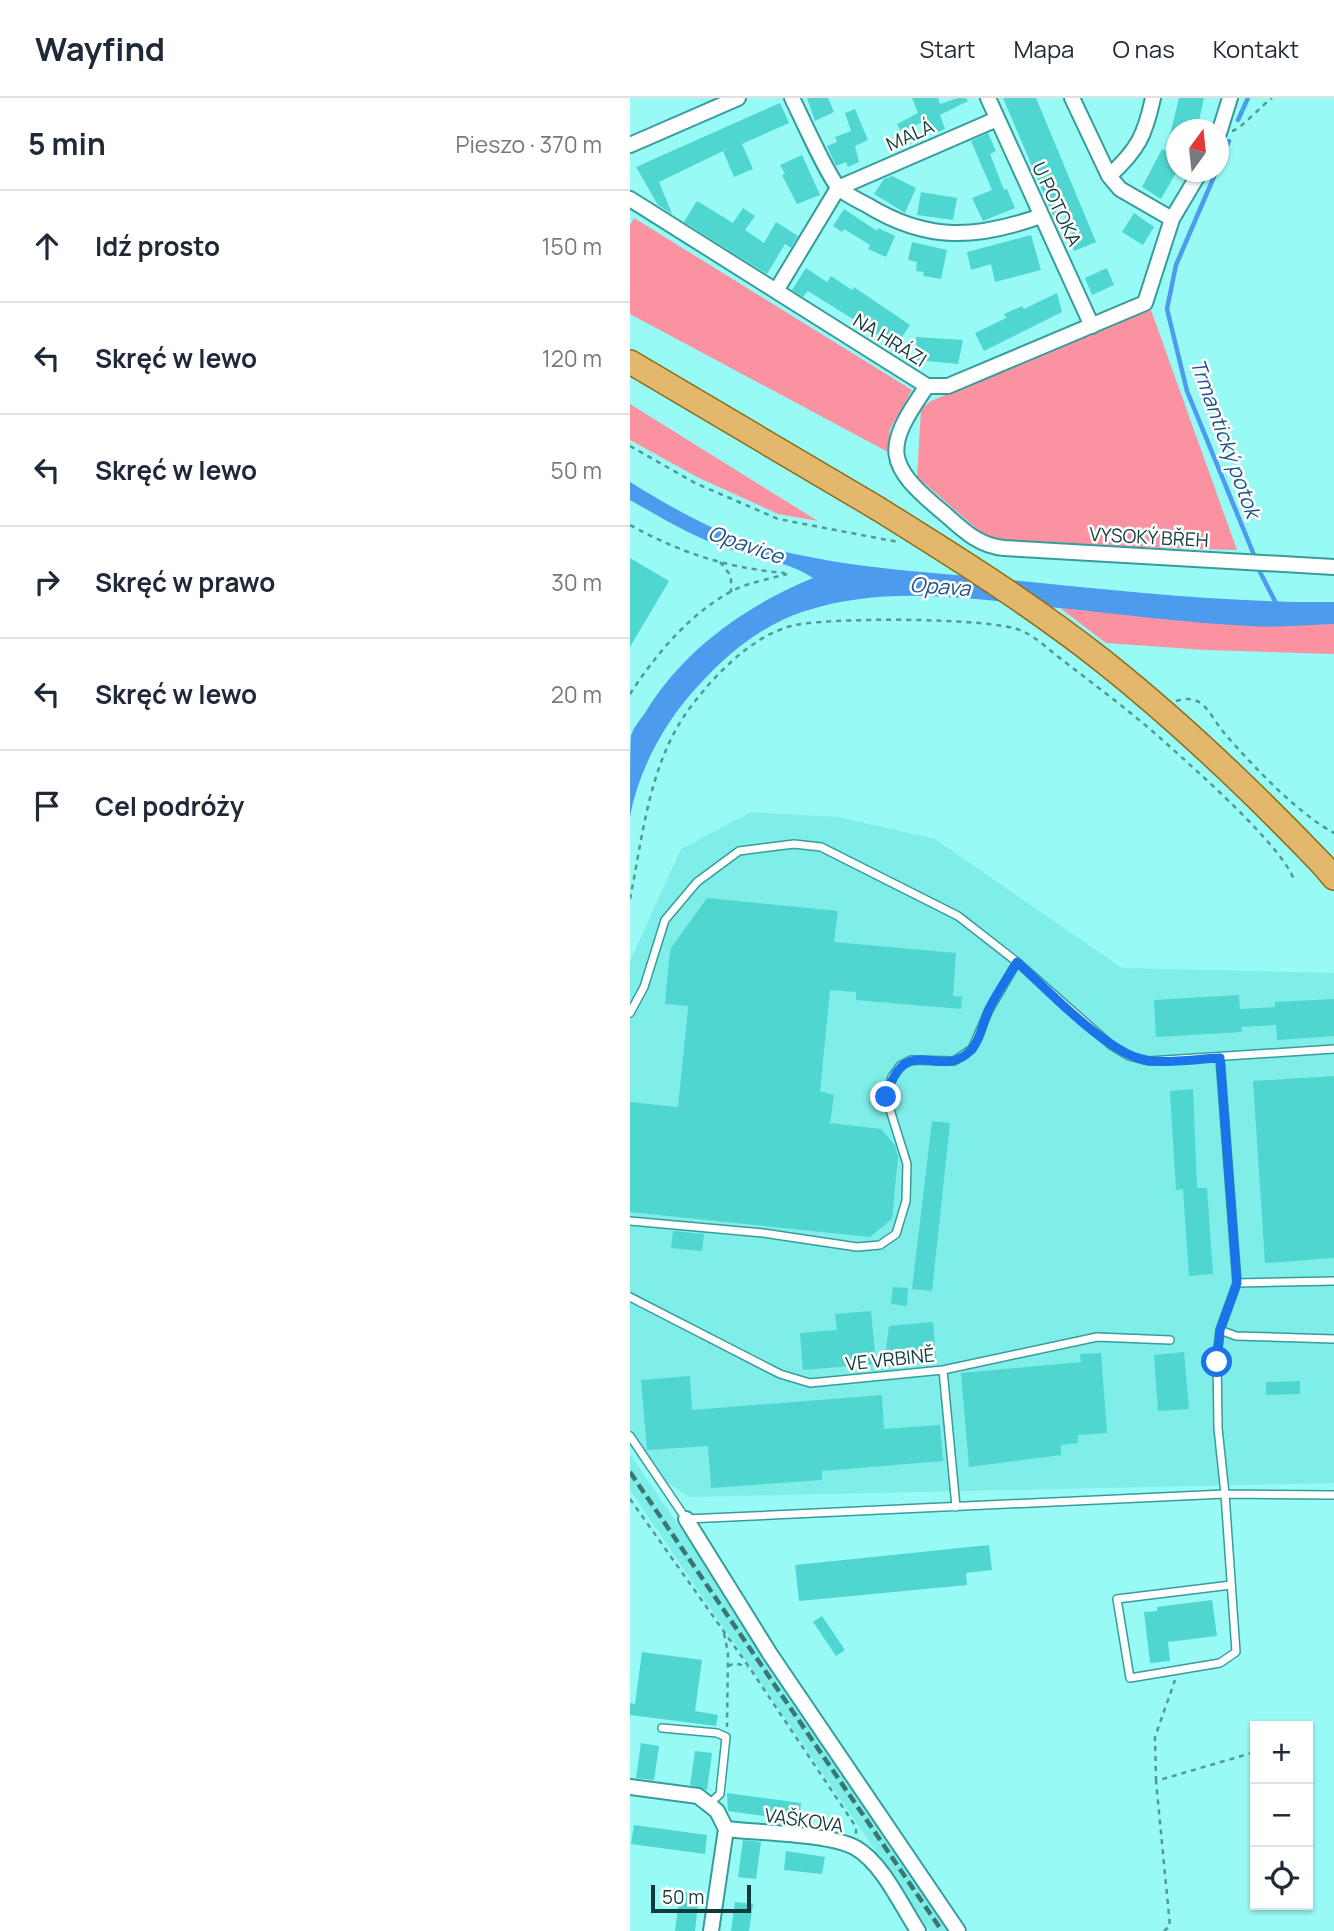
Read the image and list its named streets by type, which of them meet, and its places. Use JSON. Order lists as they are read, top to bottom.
{
  "streets": {
    "street": [
      "MALÁ",
      "U POTOKA",
      "NA HRÁZI",
      "VYSOKÝ BŘEH",
      "VAŠKOVA"
    ],
    "lane": ["VE VRBINĚ"]
  },
  "crossings": [
    ["MALÁ", "U POTOKA"],
    ["U POTOKA", "NA HRÁZI"],
    ["NA HRÁZI", "VYSOKÝ BŘEH"]
  ],
  "water": ["Trmantický potok", "Opavice", "Opava"],
  "scale_bar": "50 m",
  "north": "top",
  "page": {
    "header": "Wayfind",
    "nav": [
      "Start",
      "Mapa",
      "O nas",
      "Kontakt"
    ],
    "heading": ["5 min", "Pieszo · 370 m"],
    "list": [
      ["Idź prosto", "150 m"],
      ["Skręć w lewo", "120 m"],
      ["Skręć w lewo", "50 m"],
      ["Skręć w prawo", "30 m"],
      ["Skręć w lewo", "20 m"],
      "Cel podróży"
    ],
    "map_buttons": ["+", "−"],
    "scale": "50 m"
  }
}
